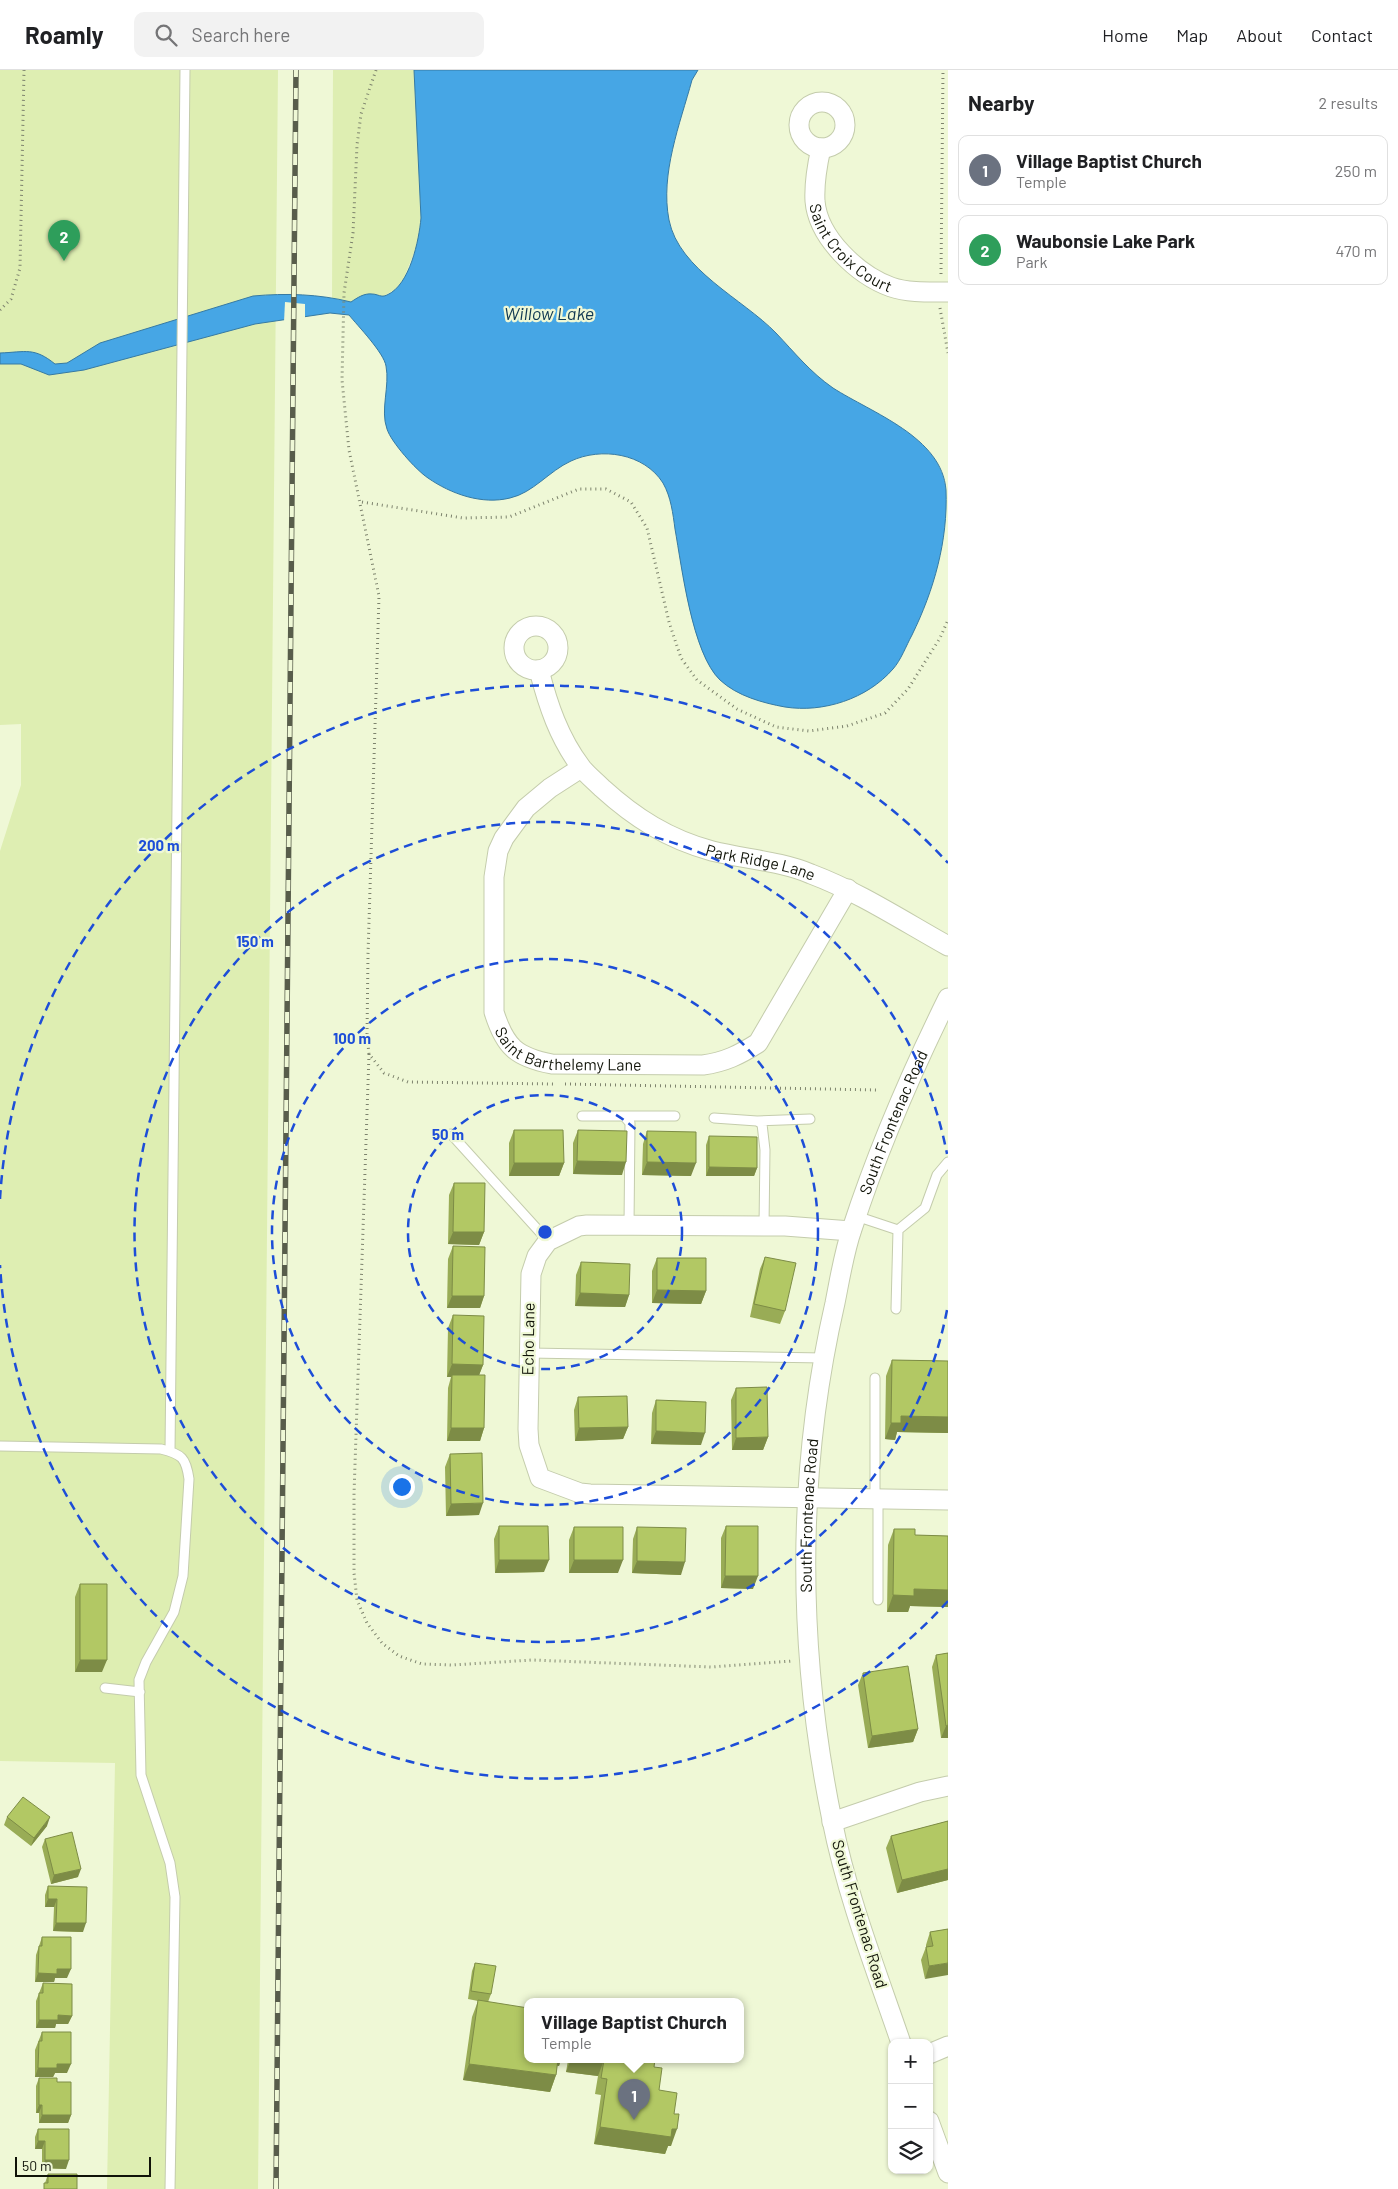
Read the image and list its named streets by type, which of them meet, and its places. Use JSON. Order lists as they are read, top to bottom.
{
  "streets": {
    "street": [
      "Saint Croix Court",
      "Park Ridge Lane",
      "Saint Barthelemy Lane",
      "South Frontenac Road",
      "Echo Lane"
    ]
  },
  "crossings": [
    ["Park Ridge Lane", "Saint Barthelemy Lane"],
    ["South Frontenac Road", "Echo Lane"]
  ],
  "water": ["Willow Lake"],
  "scale_bar": "50 m",
  "page": {
    "header": "Roamly",
    "search": "Search here",
    "nav": [
      "Home",
      "Map",
      "About",
      "Contact"
    ],
    "heading": ["Nearby", "2 results"],
    "list": [
      {
        "mark": "1",
        "name": "Village Baptist Church",
        "note": "Temple",
        "value": "250 m"
      },
      {
        "mark": "2",
        "name": "Waubonsie Lake Park",
        "note": "Park",
        "value": "470 m"
      }
    ],
    "pins": ["2", "1"],
    "popup": ["Village Baptist Church", "Temple"],
    "map_buttons": ["+", "−"],
    "scale": "50 m"
  },
  "rings": [
    "200 m",
    "150 m",
    "100 m",
    "50 m"
  ]
}
